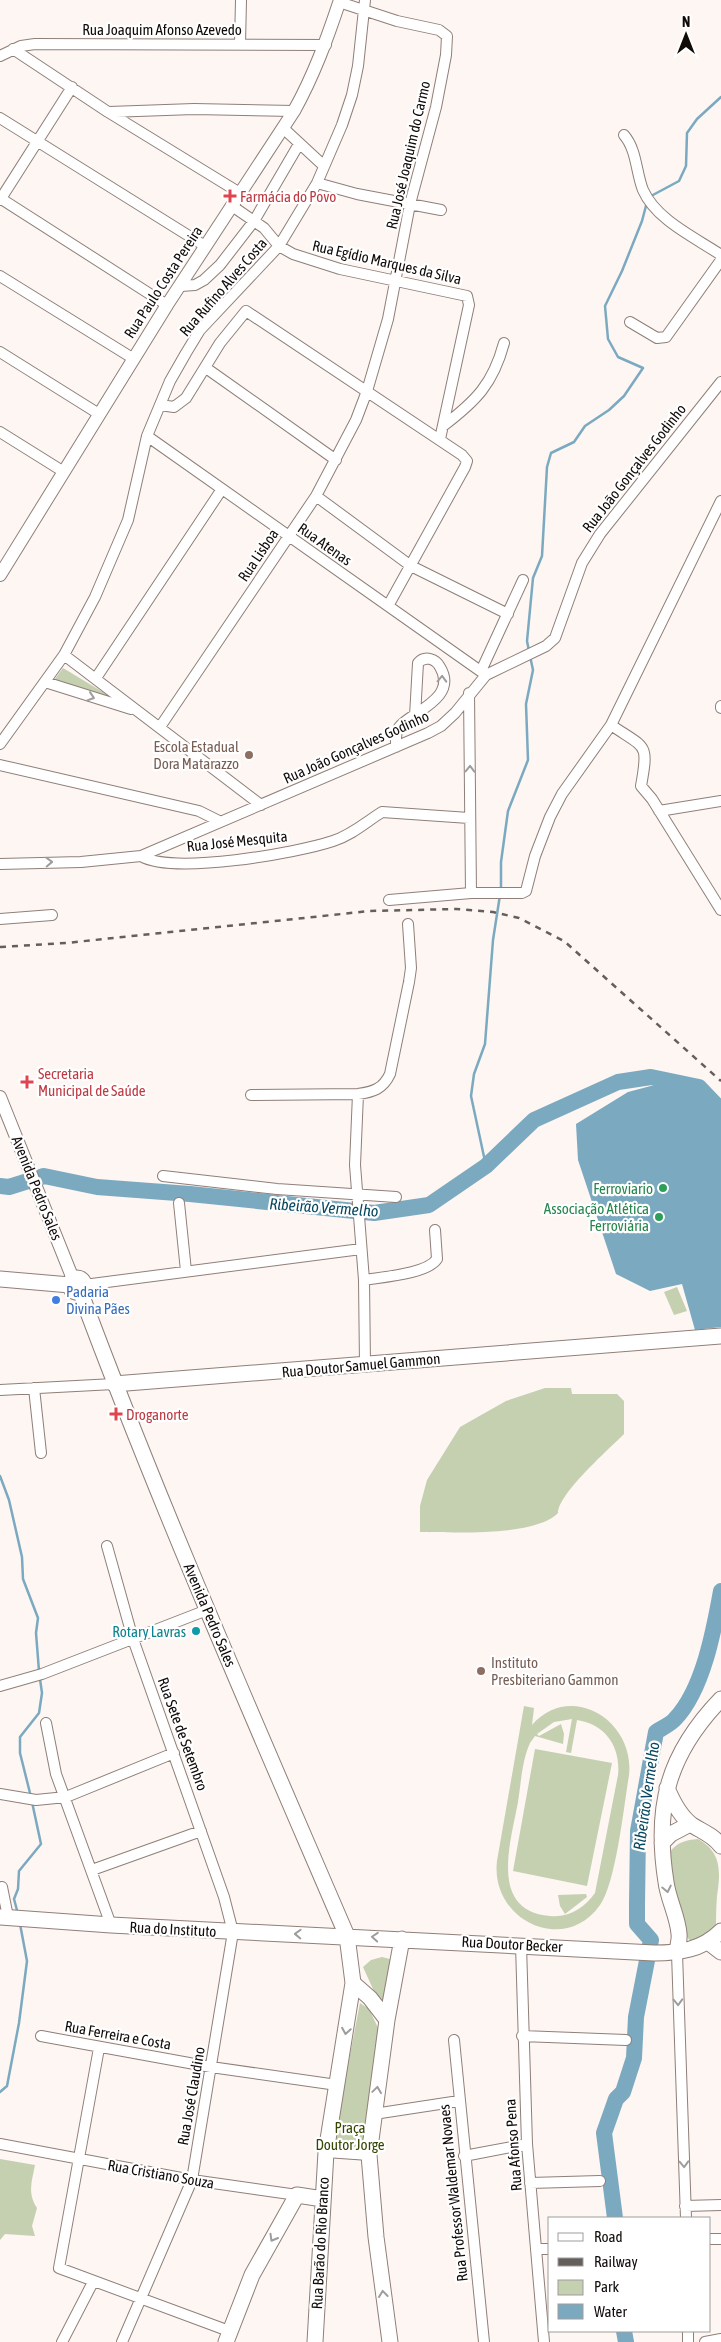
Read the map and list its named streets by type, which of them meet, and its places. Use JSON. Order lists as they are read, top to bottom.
{
  "streets": {
    "main road": [
      "Avenida Pedro Sales",
      "Rua Doutor Samuel Gammon",
      "Rua do Instituto",
      "Rua Doutor Becker",
      "Rua Cristiano Souza",
      "Rua Barão do Rio Branco"
    ],
    "street": [
      "Rua Joaquim Afonso Azevedo",
      "Rua José Joaquim do Carmo",
      "Rua Egídio Marques da Silva",
      "Rua Paulo Costa Pereira",
      "Rua Rufino Alves Costa",
      "Rua João Gonçalves Godinho",
      "Rua Atenas",
      "Rua Lisboa",
      "Rua José Mesquita",
      "Rua Sete de Setembro",
      "Rua Ferreira e Costa",
      "Rua José Claudino",
      "Rua Afonso Pena",
      "Rua Professor Waldemar Novaes"
    ]
  },
  "crossings": [
    ["Rua Joaquim Afonso Azevedo", "Rua Paulo Costa Pereira"],
    ["Rua José Joaquim do Carmo", "Rua Egídio Marques da Silva"],
    ["Rua José Joaquim do Carmo", "Rua Paulo Costa Pereira"],
    ["Rua José Joaquim do Carmo", "Rua Rufino Alves Costa"],
    ["Rua José Joaquim do Carmo", "Rua Lisboa"],
    ["Rua Egídio Marques da Silva", "Rua Paulo Costa Pereira"],
    ["Rua Egídio Marques da Silva", "Rua Rufino Alves Costa"],
    ["Rua Rufino Alves Costa", "Rua Atenas"],
    ["Rua João Gonçalves Godinho", "Rua Atenas"],
    ["Rua João Gonçalves Godinho", "Rua José Mesquita"],
    ["Rua Atenas", "Rua Lisboa"],
    ["Avenida Pedro Sales", "Rua Doutor Samuel Gammon"],
    ["Avenida Pedro Sales", "Rua do Instituto"],
    ["Avenida Pedro Sales", "Rua Doutor Becker"],
    ["Avenida Pedro Sales", "Rua Barão do Rio Branco"],
    ["Rua Sete de Setembro", "Rua do Instituto"],
    ["Rua Sete de Setembro", "Rua José Claudino"],
    ["Rua do Instituto", "Rua Doutor Becker"],
    ["Rua do Instituto", "Rua José Claudino"],
    ["Rua do Instituto", "Rua Barão do Rio Branco"],
    ["Rua Doutor Becker", "Rua Afonso Pena"],
    ["Rua Doutor Becker", "Rua Barão do Rio Branco"],
    ["Rua Ferreira e Costa", "Rua José Claudino"],
    ["Rua Ferreira e Costa", "Rua Barão do Rio Branco"],
    ["Rua José Claudino", "Rua Cristiano Souza"],
    ["Rua Cristiano Souza", "Rua Barão do Rio Branco"]
  ],
  "water": ["Ribeirão Vermelho"],
  "parks": ["Praça Doutor Jorge"],
  "places": {
    "health": ["Farmácia do Povo", "Secretaria Municipal de Saúde", "Droganorte"],
    "other": [
      "Escola Estadual Dora Matarazzo",
      "Ferroviario",
      "Associação Atlética Ferroviária",
      "Padaria Divina Pães",
      "Rotary Lavras",
      "Instituto Presbiteriano Gammon"
    ]
  },
  "legend": [
    "Road",
    "Railway",
    "Park",
    "Water"
  ],
  "north": "top"
}
